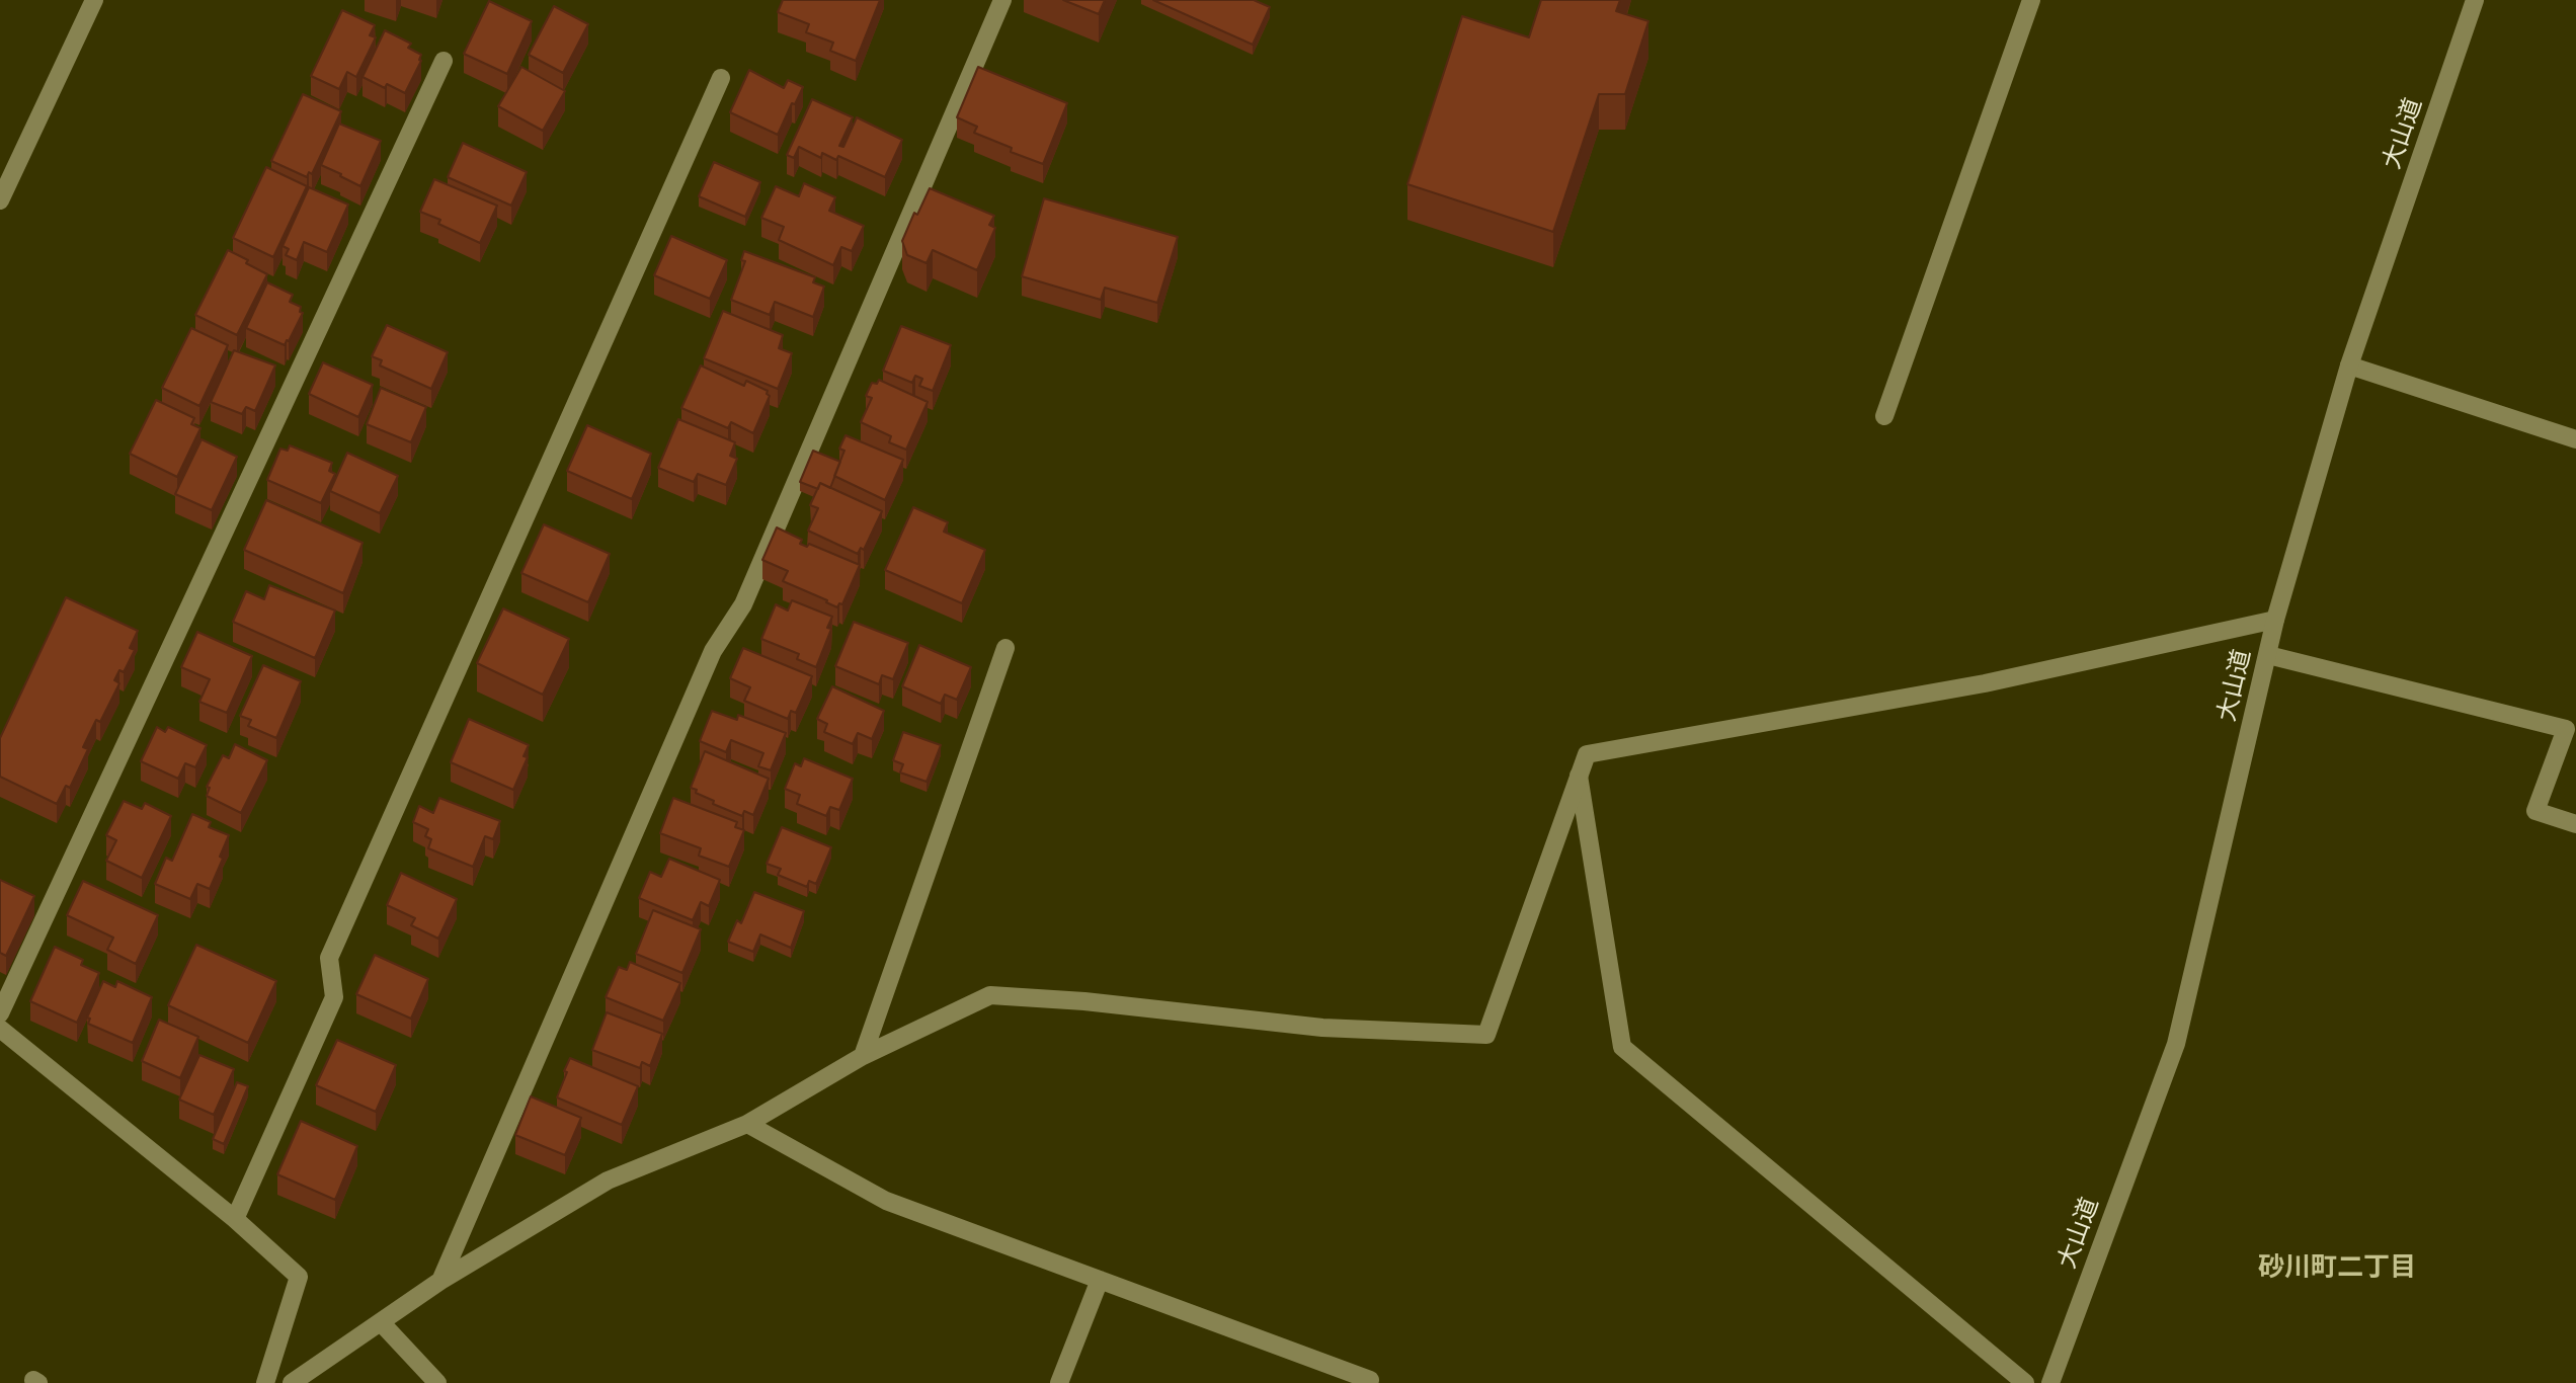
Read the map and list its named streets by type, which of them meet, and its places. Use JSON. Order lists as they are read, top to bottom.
{
  "streets": {
    "street": ["大山道"]
  },
  "districts": ["砂川町二丁目"]
}
